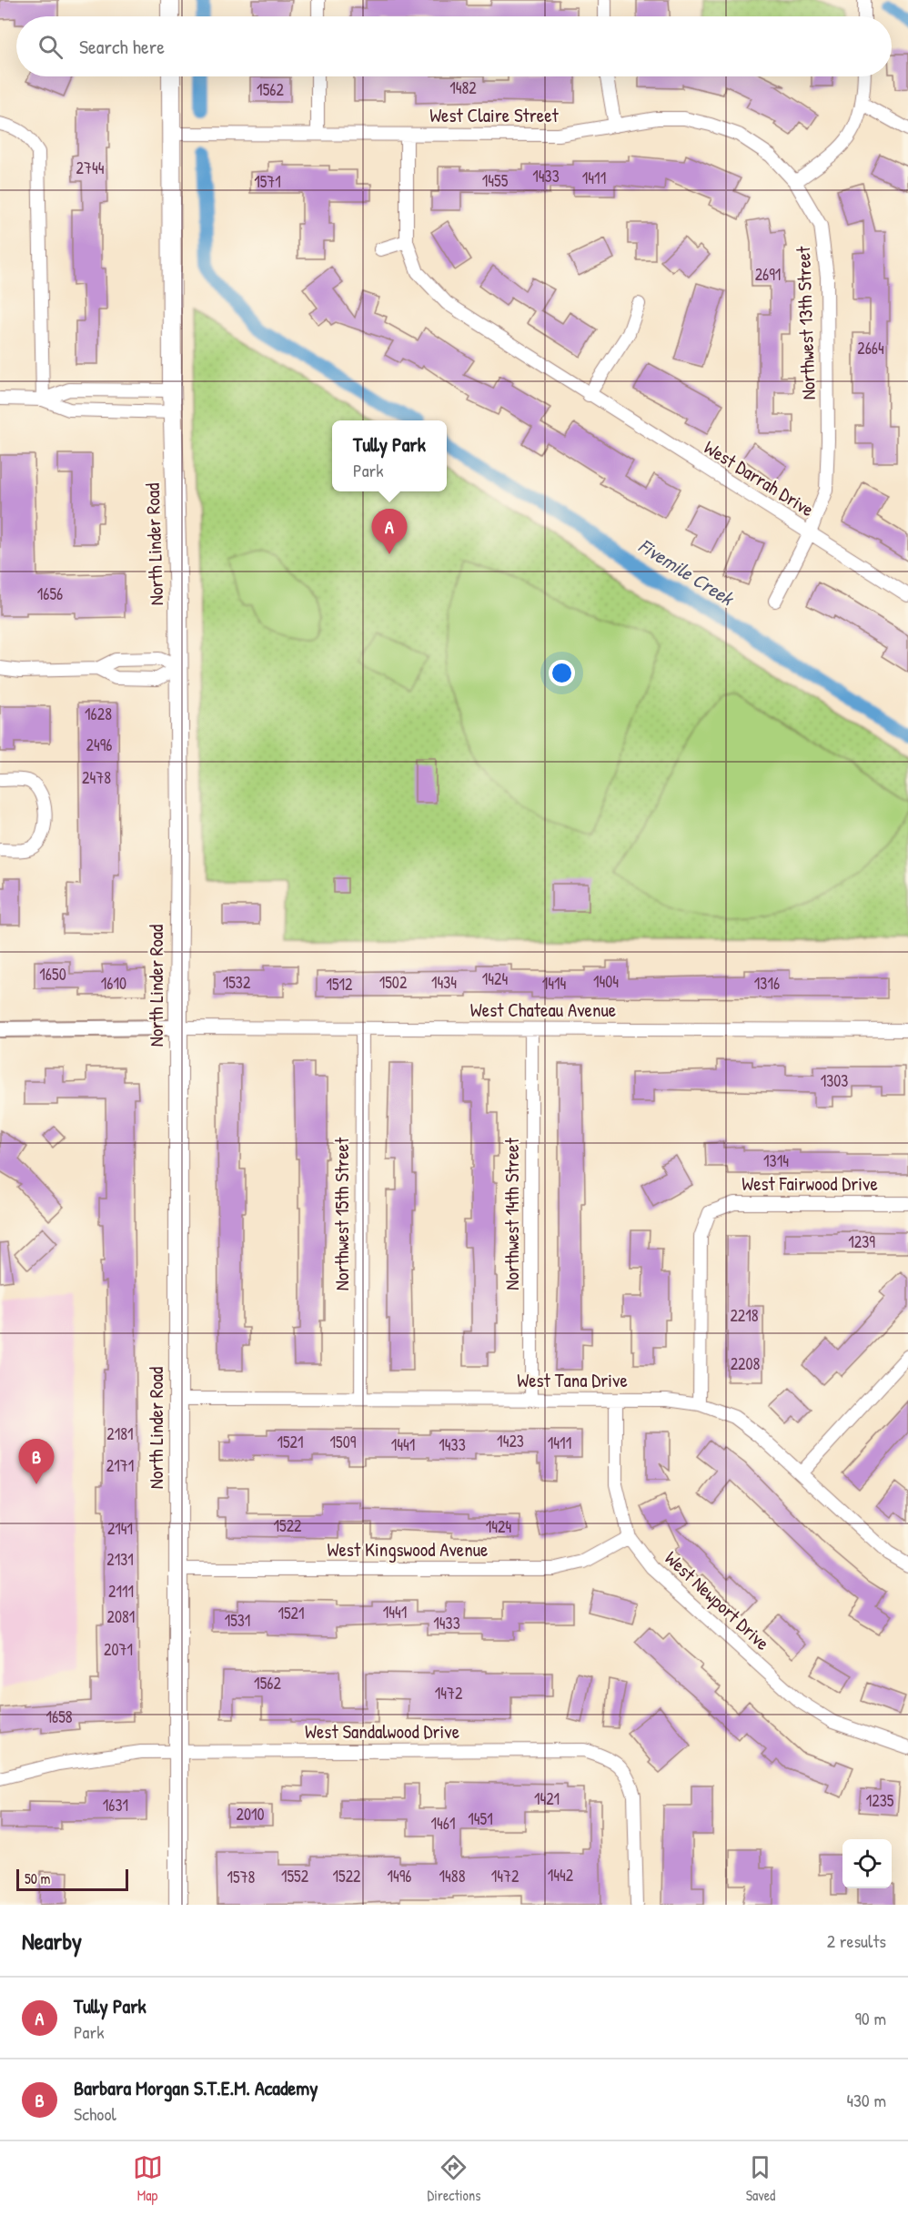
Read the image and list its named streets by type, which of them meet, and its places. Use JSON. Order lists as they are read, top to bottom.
{
  "streets": {
    "main road": ["North Linder Road"],
    "street": [
      "West Claire Street",
      "Northwest 13th Street",
      "West Darrah Drive",
      "West Chateau Avenue",
      "West Fairwood Drive",
      "Northwest 15th Street",
      "Northwest 14th Street",
      "West Tana Drive",
      "West Kingswood Avenue",
      "West Newport Drive",
      "West Sandalwood Drive"
    ]
  },
  "crossings": [
    ["West Claire Street", "Northwest 13th Street"],
    ["West Claire Street", "West Darrah Drive"],
    ["West Claire Street", "North Linder Road"],
    ["Northwest 13th Street", "West Darrah Drive"],
    ["North Linder Road", "West Chateau Avenue"],
    ["North Linder Road", "West Tana Drive"],
    ["North Linder Road", "West Kingswood Avenue"],
    ["North Linder Road", "West Sandalwood Drive"],
    ["West Chateau Avenue", "Northwest 15th Street"],
    ["West Chateau Avenue", "Northwest 14th Street"],
    ["West Fairwood Drive", "West Tana Drive"],
    ["Northwest 15th Street", "West Tana Drive"],
    ["Northwest 14th Street", "West Tana Drive"],
    ["West Tana Drive", "West Newport Drive"],
    ["West Kingswood Avenue", "West Newport Drive"]
  ],
  "water": ["Fivemile Creek"],
  "house_numbers": [
    "1482",
    "1562",
    "2744",
    "1433",
    "1411",
    "1455",
    "1571",
    "2691",
    "2664",
    "1656",
    "1628",
    "2496",
    "2478",
    "1650",
    "1424",
    "1404",
    "1532",
    "1502",
    "1434",
    "1610",
    "1414",
    "1316",
    "1512",
    "1303",
    "1314",
    "1239",
    "2218",
    "2208",
    "2181",
    "1423",
    "1521",
    "1509",
    "1411",
    "1441",
    "1433",
    "2171",
    "1522",
    "1424",
    "2141",
    "2131",
    "2111",
    "1441",
    "1521",
    "2081",
    "1531",
    "1433",
    "2071",
    "1562",
    "1472",
    "1658",
    "1421",
    "1235",
    "1631",
    "2010",
    "1451",
    "1461",
    "1442",
    "1552",
    "1522",
    "1496",
    "1488",
    "1472",
    "1578"
  ],
  "scale_bar": "50 m",
  "page": {
    "search": "Search here",
    "popup": ["Tully Park", "Park"],
    "pins": ["A", "B"],
    "scale": "50 m",
    "heading": ["Nearby", "2 results"],
    "list": [
      {
        "mark": "A",
        "name": "Tully Park",
        "note": "Park",
        "value": "90 m"
      },
      {
        "mark": "B",
        "name": "Barbara Morgan S.T.E.M. Academy",
        "note": "School",
        "value": "430 m"
      }
    ],
    "nav": ["Map", "Directions", "Saved"]
  }
}
